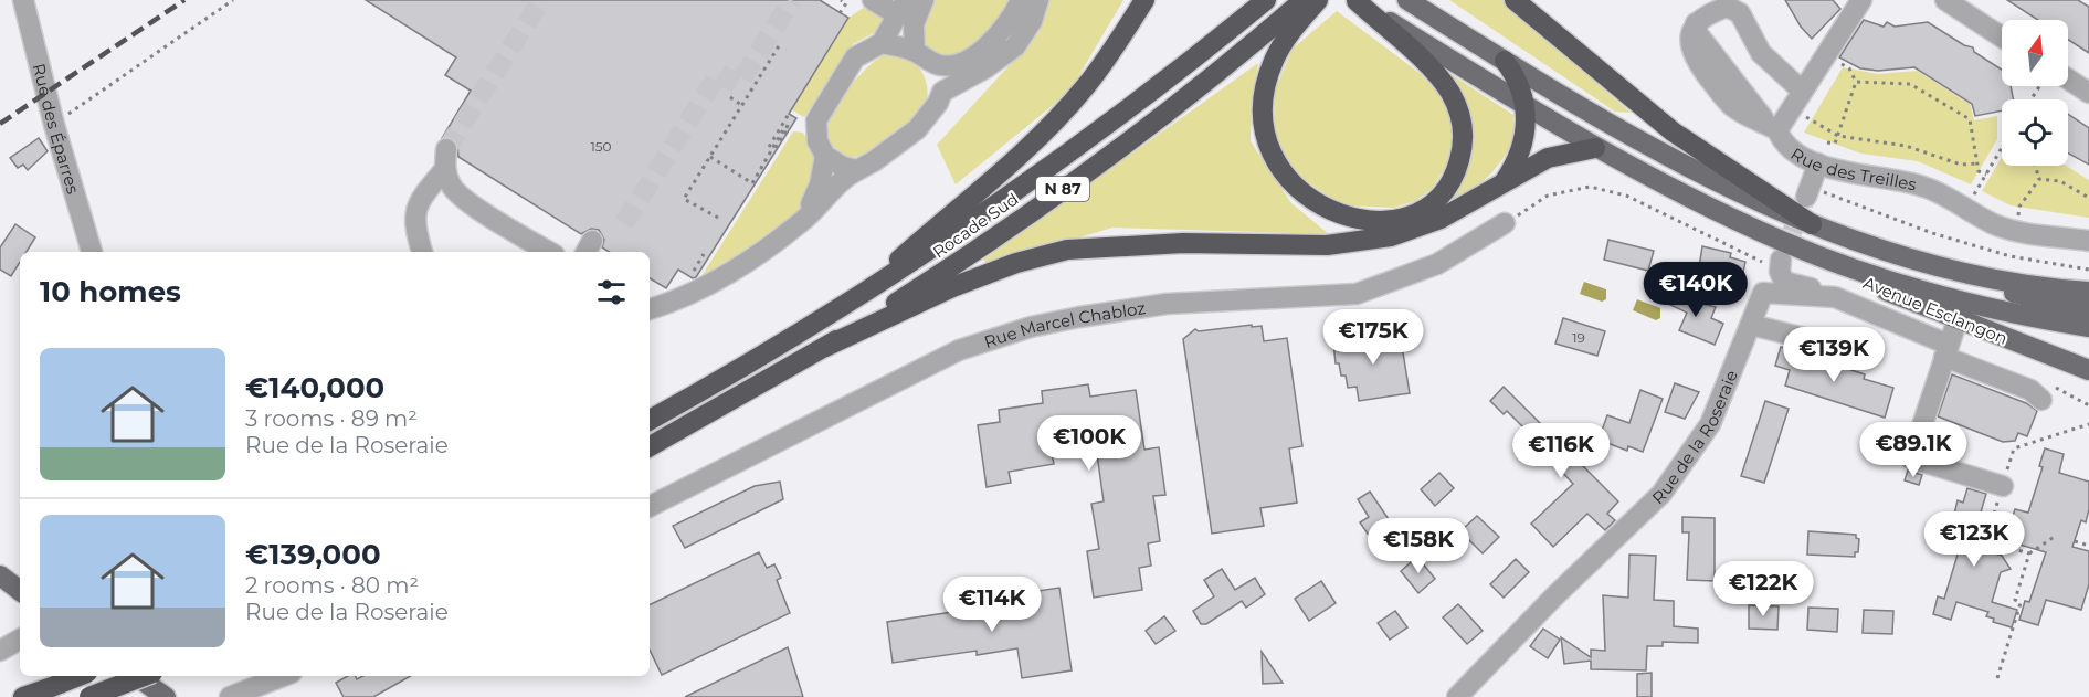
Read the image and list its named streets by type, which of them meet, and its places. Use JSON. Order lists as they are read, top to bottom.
{
  "streets": {
    "highway": ["N 87", "Rocade Sud"],
    "main road": ["Avenue Esclangon"],
    "street": [
      "Rue des Éparres",
      "Rue des Treilles",
      "Rue Marcel Chabloz",
      "Rue de la Roseraie"
    ]
  },
  "house_numbers": ["150", "19"],
  "north": "top",
  "page": {
    "heading": "10 homes",
    "price": [
      "€140K",
      "€175K",
      "€139K",
      "€100K",
      "€89.1K",
      "€116K",
      "€123K",
      "€158K",
      "€122K",
      "€114K"
    ],
    "list": [
      {
        "name": "€140,000",
        "note": "3 rooms · 89 m² · Rue de la Roseraie"
      },
      {
        "name": "€139,000",
        "note": "2 rooms · 80 m² · Rue de la Roseraie"
      }
    ]
  }
}
